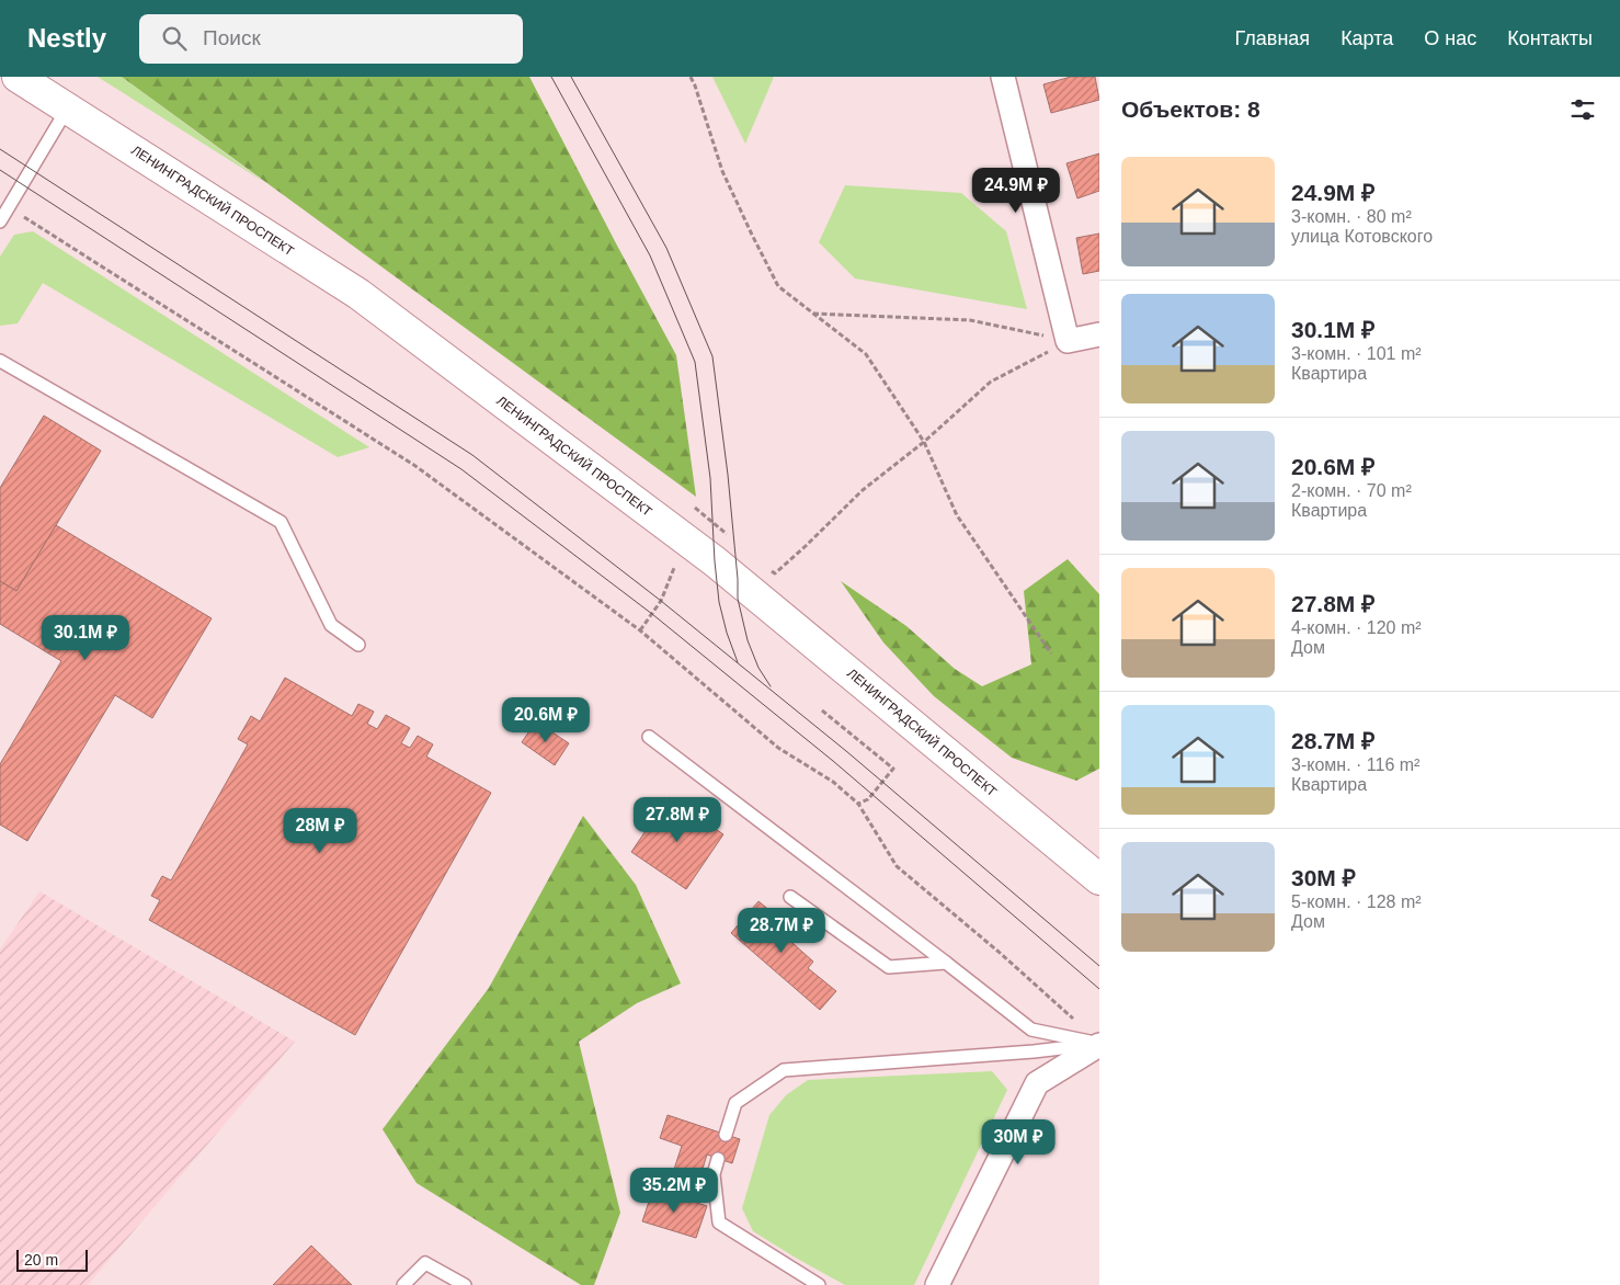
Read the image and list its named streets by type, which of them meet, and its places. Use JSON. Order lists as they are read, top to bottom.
{
  "streets": {
    "main road": ["ЛЕНИНГРАДСКИЙ ПРОСПЕКТ"]
  },
  "scale_bar": "20 m",
  "page": {
    "header": "Nestly",
    "search": "Поиск",
    "nav": [
      "Главная",
      "Карта",
      "О нас",
      "Контакты"
    ],
    "heading": "Объектов: 8",
    "list": [
      {
        "name": "24.9M ₽",
        "note": "3-комн. · 80 m² · улица Котовского"
      },
      {
        "name": "30.1M ₽",
        "note": "3-комн. · 101 m² · Квартира"
      },
      {
        "name": "20.6M ₽",
        "note": "2-комн. · 70 m² · Квартира"
      },
      {
        "name": "27.8M ₽",
        "note": "4-комн. · 120 m² · Дом"
      },
      {
        "name": "28.7M ₽",
        "note": "3-комн. · 116 m² · Квартира"
      },
      {
        "name": "30M ₽",
        "note": "5-комн. · 128 m² · Дом"
      }
    ],
    "price": [
      "24.9M ₽",
      "30.1M ₽",
      "20.6M ₽",
      "27.8M ₽",
      "28M ₽",
      "28.7M ₽",
      "30M ₽",
      "35.2M ₽"
    ],
    "scale": "20 m"
  }
}
